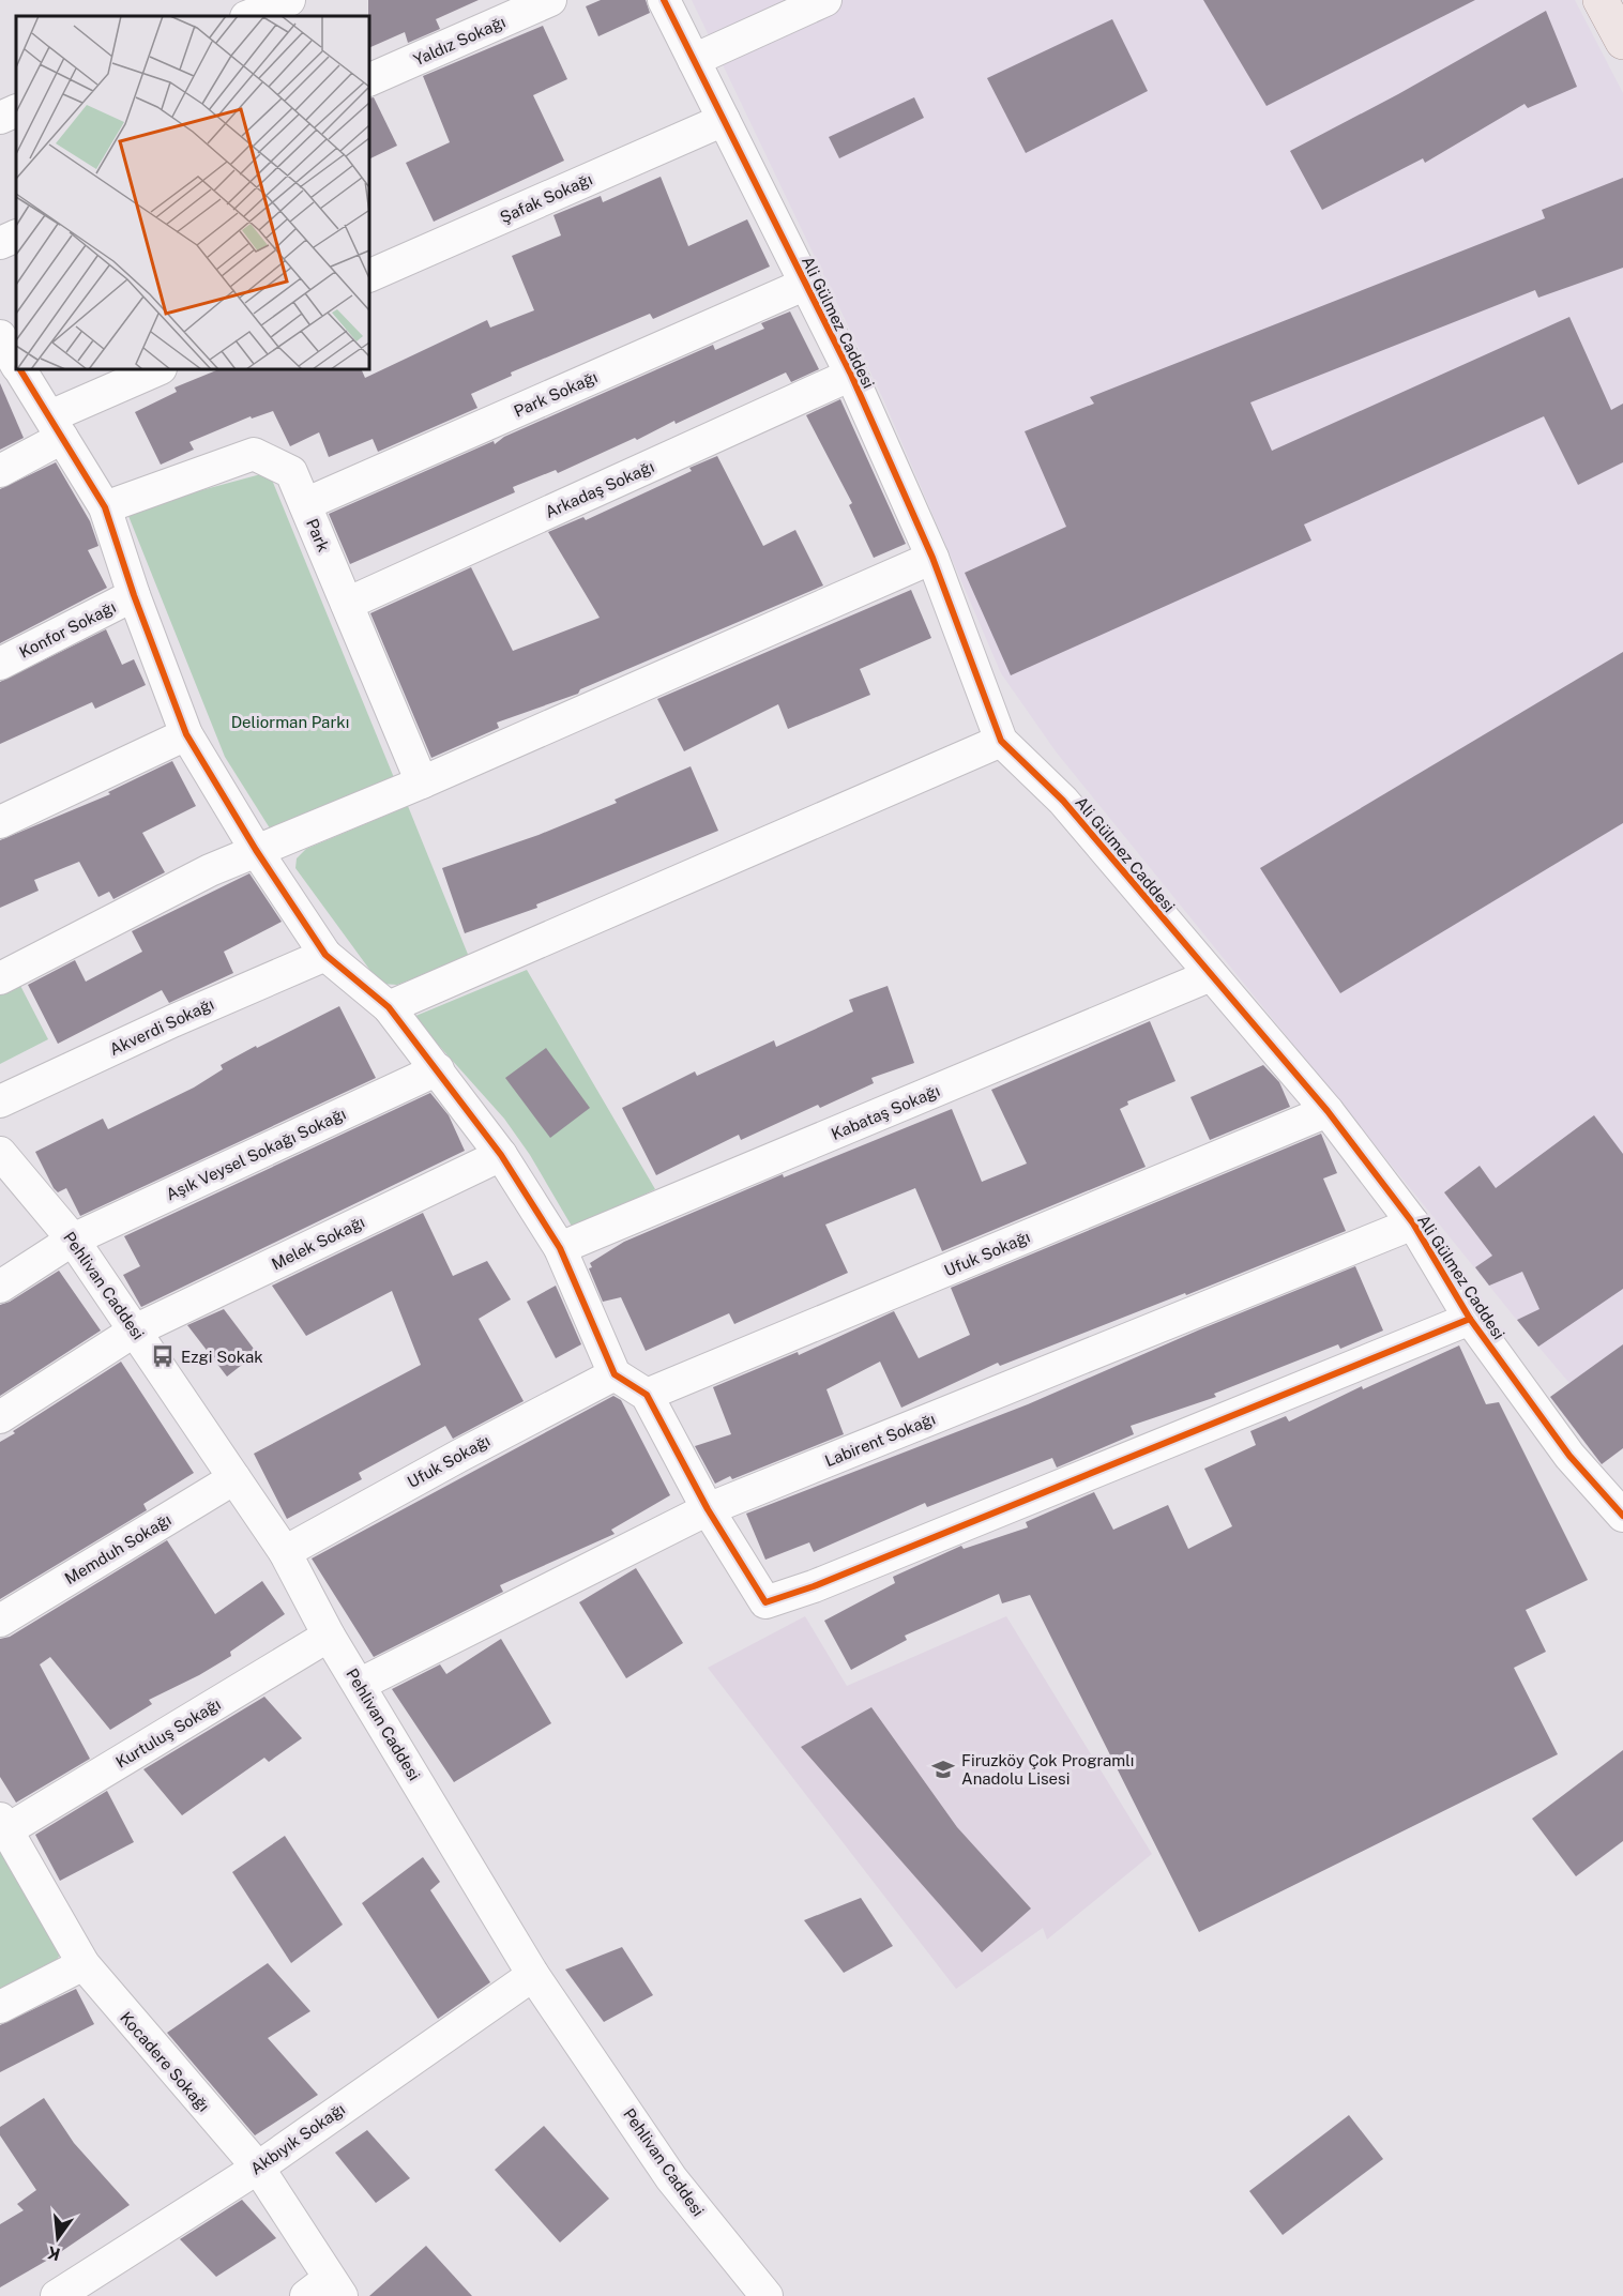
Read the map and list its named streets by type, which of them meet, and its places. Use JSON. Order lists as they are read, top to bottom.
{
  "streets": {
    "street": [
      "Yaldız Sokağı",
      "Şafak Sokağı",
      "Ali Gülmez Caddesi",
      "Park Sokağı",
      "Arkadaş Sokağı",
      "Park",
      "Konfor Sokağı",
      "Akverdi Sokağı",
      "Kabataş Sokağı",
      "Aşık Veysel Sokağı Sokağı",
      "Melek Sokağı",
      "Ufuk Sokağı",
      "Pehlivan Caddesi",
      "Labirent Sokağı",
      "Memduh Sokağı",
      "Kurtuluş Sokağı",
      "Kocadere Sokağı",
      "Akbıyık Sokağı"
    ]
  },
  "crossings": [
    ["Şafak Sokağı", "Ali Gülmez Caddesi"],
    ["Ali Gülmez Caddesi", "Park Sokağı"],
    ["Ali Gülmez Caddesi", "Arkadaş Sokağı"],
    ["Ali Gülmez Caddesi", "Kabataş Sokağı"],
    ["Ali Gülmez Caddesi", "Ufuk Sokağı"],
    ["Ali Gülmez Caddesi", "Labirent Sokağı"],
    ["Park Sokağı", "Park"],
    ["Arkadaş Sokağı", "Park"],
    ["Aşık Veysel Sokağı Sokağı", "Pehlivan Caddesi"],
    ["Melek Sokağı", "Pehlivan Caddesi"],
    ["Ufuk Sokağı", "Pehlivan Caddesi"],
    ["Pehlivan Caddesi", "Labirent Sokağı"],
    ["Pehlivan Caddesi", "Memduh Sokağı"],
    ["Pehlivan Caddesi", "Kurtuluş Sokağı"],
    ["Pehlivan Caddesi", "Akbıyık Sokağı"],
    ["Kurtuluş Sokağı", "Kocadere Sokağı"],
    ["Kocadere Sokağı", "Akbıyık Sokağı"]
  ],
  "parks": ["Deliorman Parkı"],
  "places": {
    "bus stop": ["Ezgi Sokak"],
    "school or university": ["Firuzköy Çok Programlı Anadolu Lisesi"]
  },
  "north": "bottom"
}
